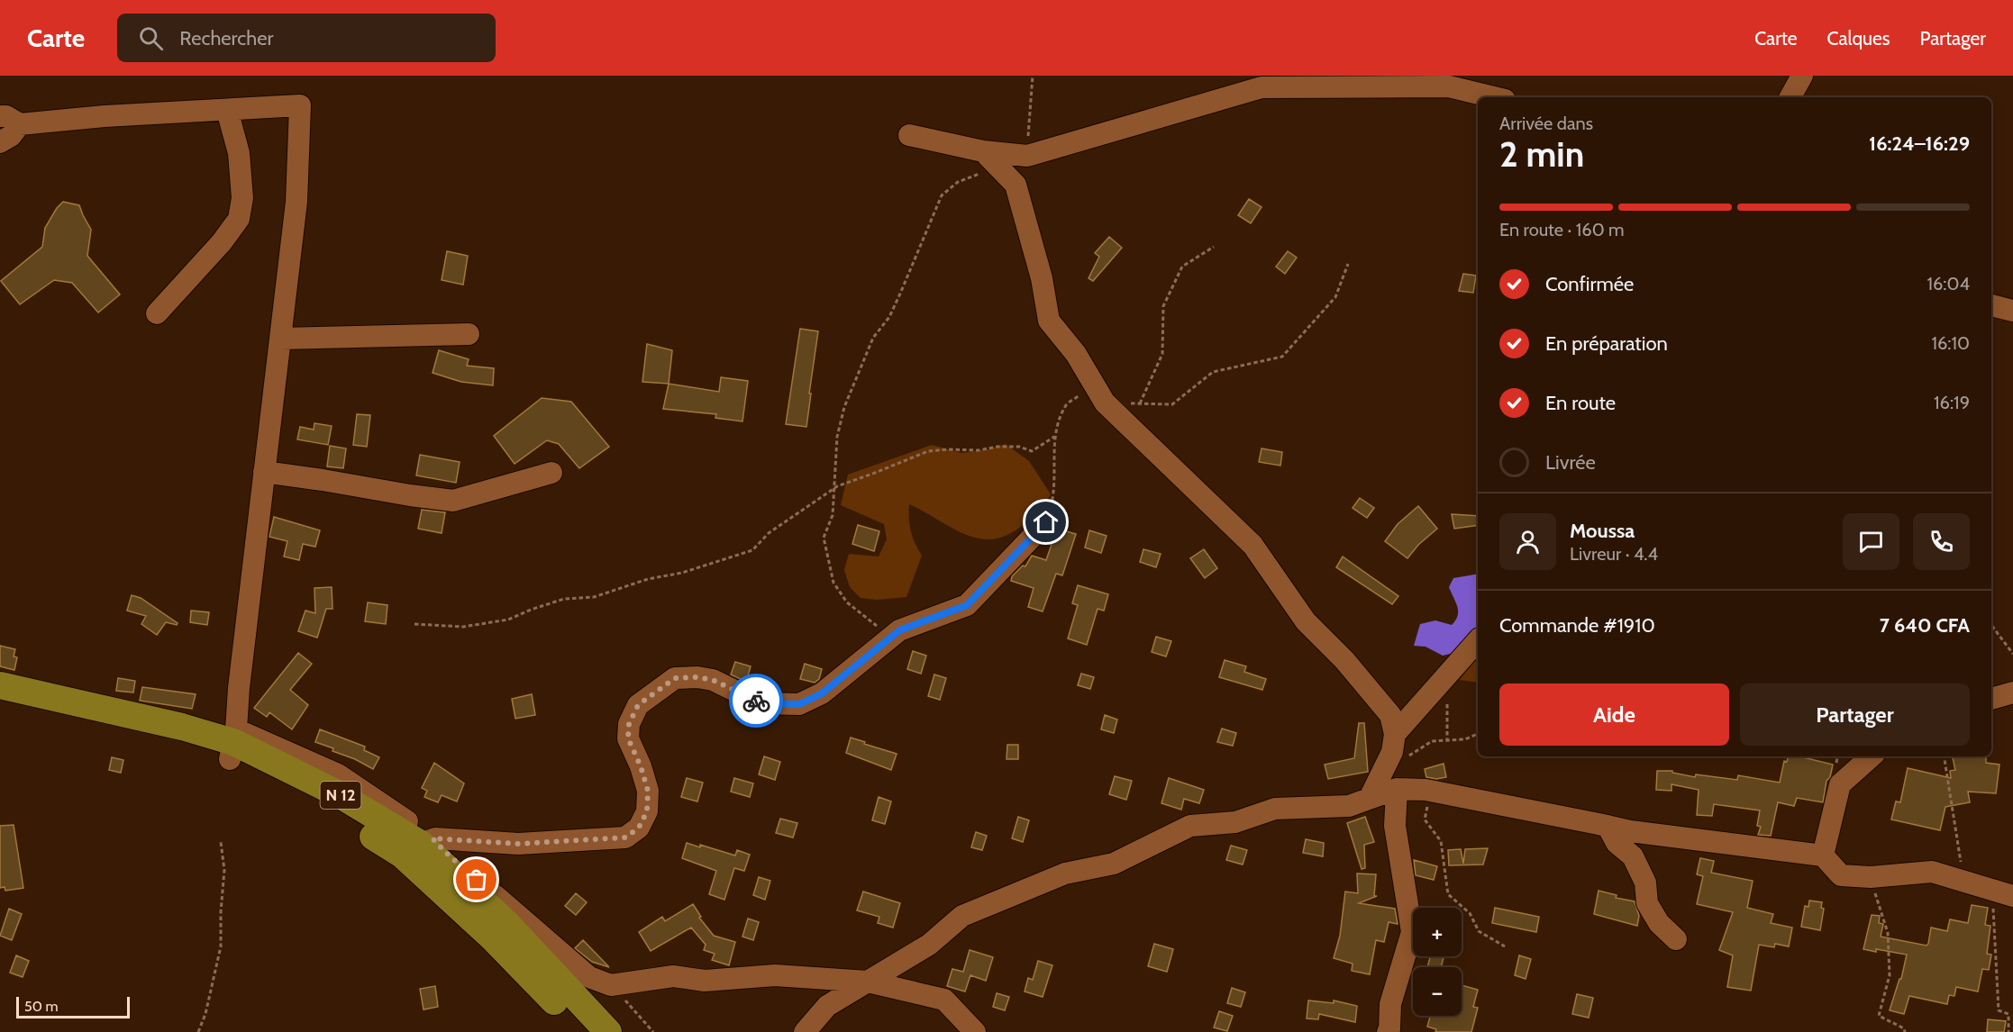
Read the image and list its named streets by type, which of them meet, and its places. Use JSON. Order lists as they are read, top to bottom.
{
  "streets": {
    "main road": ["N 12"]
  },
  "scale_bar": "50 m",
  "page": {
    "header": "Carte",
    "search": "Rechercher",
    "nav": ["Carte", "Calques", "Partager"],
    "heading": ["2 min", "Arrivée dans", "16:24–16:29"],
    "panel": [
      "Moussa",
      "Livreur · 4.4",
      "Commande #1910",
      "7 640 CFA"
    ],
    "bar": "En route · 160 m",
    "list": [
      ["Confirmée", "16:04"],
      ["En préparation", "16:10"],
      ["En route", "16:19"],
      "Livrée"
    ],
    "buttons": ["Aide", "Partager"],
    "map_buttons": ["+", "−"],
    "scale": "50 m"
  }
}
